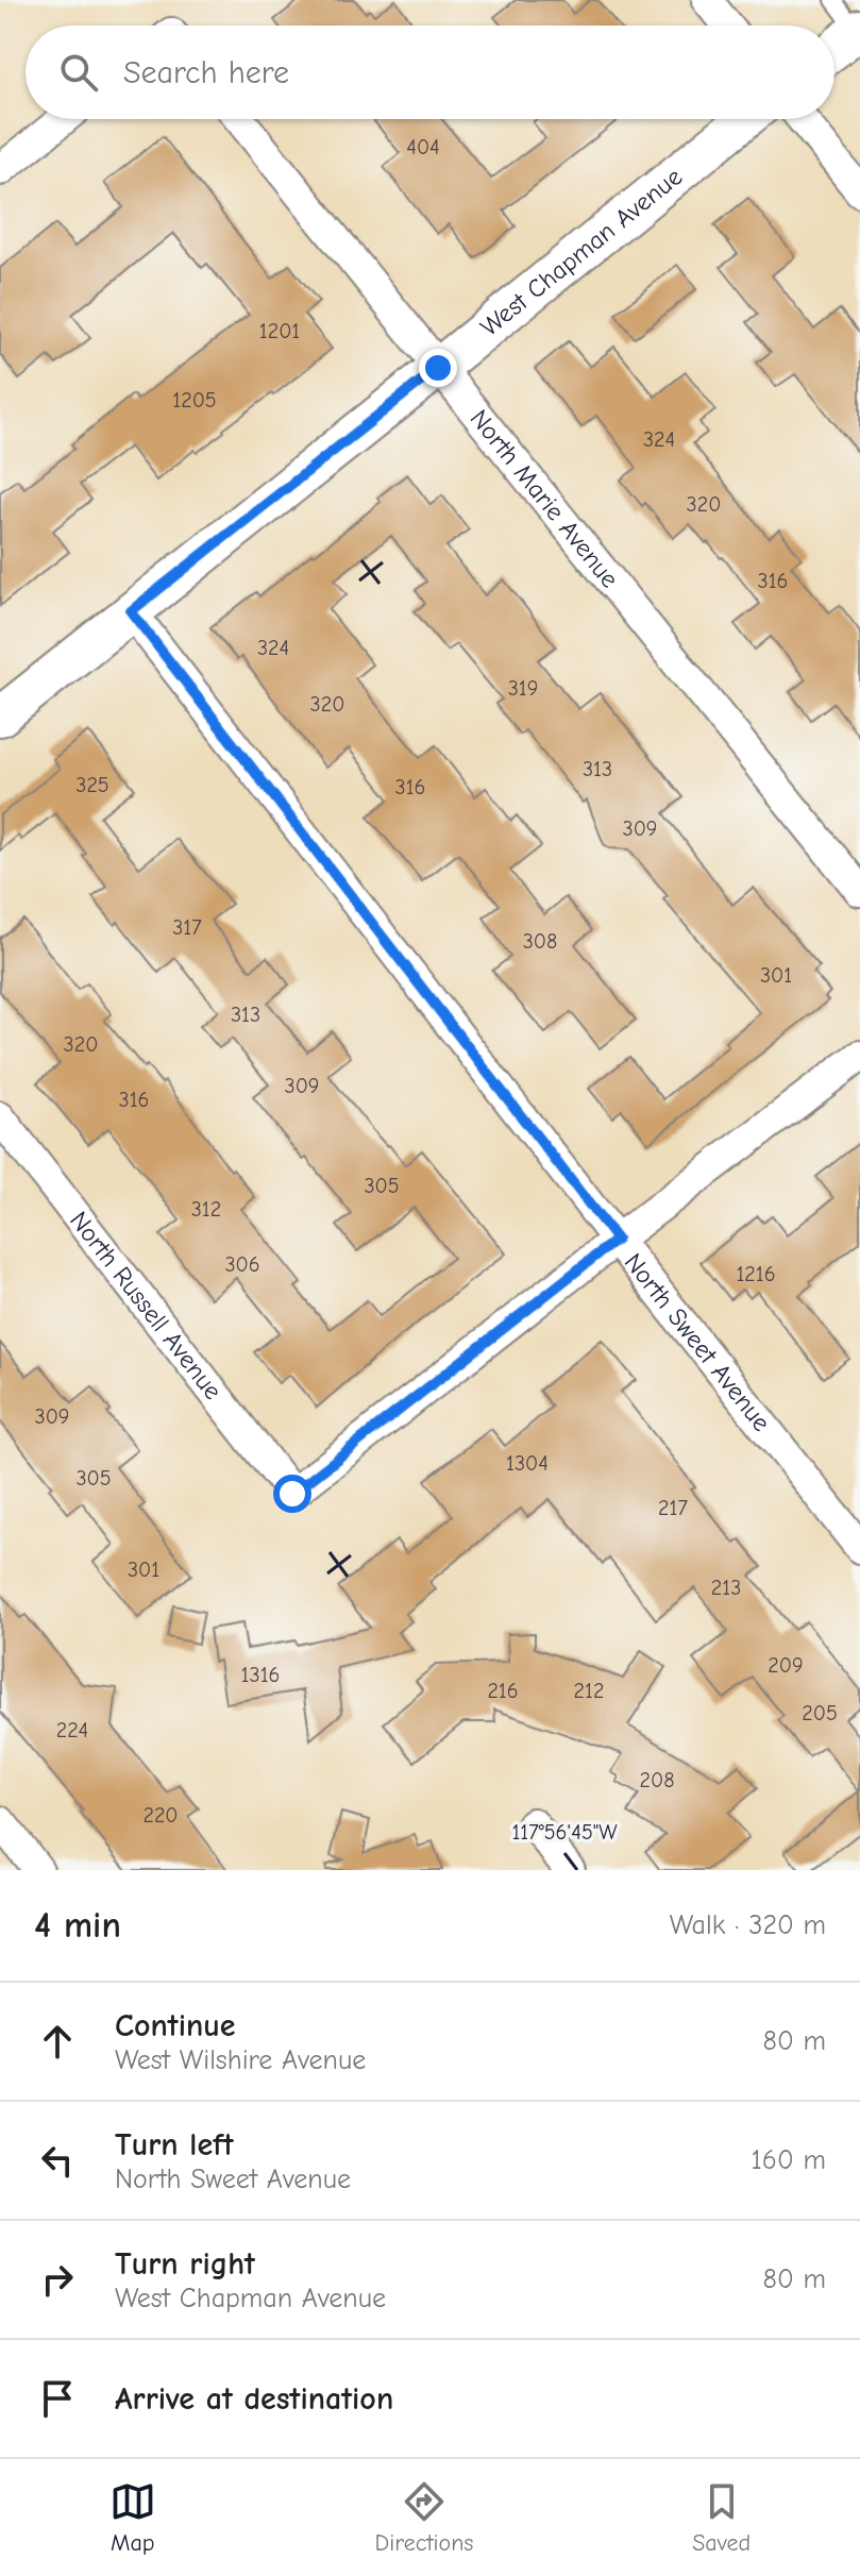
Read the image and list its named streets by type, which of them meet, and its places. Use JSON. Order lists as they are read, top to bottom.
{
  "streets": {
    "street": [
      "West Chapman Avenue",
      "North Marie Avenue",
      "North Russell Avenue",
      "North Sweet Avenue"
    ]
  },
  "crossings": [
    ["West Chapman Avenue", "North Marie Avenue"],
    ["West Chapman Avenue", "North Sweet Avenue"],
    ["North Russell Avenue", "North Sweet Avenue"]
  ],
  "house_numbers": [
    "404",
    "1201",
    "1205",
    "324",
    "320",
    "316",
    "324",
    "319",
    "320",
    "313",
    "325",
    "316",
    "309",
    "317",
    "308",
    "301",
    "313",
    "320",
    "309",
    "316",
    "305",
    "312",
    "306",
    "1216",
    "309",
    "1304",
    "305",
    "217",
    "301",
    "213",
    "209",
    "1316",
    "216",
    "212",
    "205",
    "224",
    "208",
    "220"
  ],
  "page": {
    "search": "Search here",
    "heading": ["4 min", "Walk · 320 m"],
    "list": [
      ["Continue", "West Wilshire Avenue", "80 m"],
      ["Turn left", "North Sweet Avenue", "160 m"],
      ["Turn right", "West Chapman Avenue", "80 m"],
      "Arrive at destination"
    ],
    "nav": ["Map", "Directions", "Saved"]
  },
  "coordinates": ["117°56'45\"W"]
}
